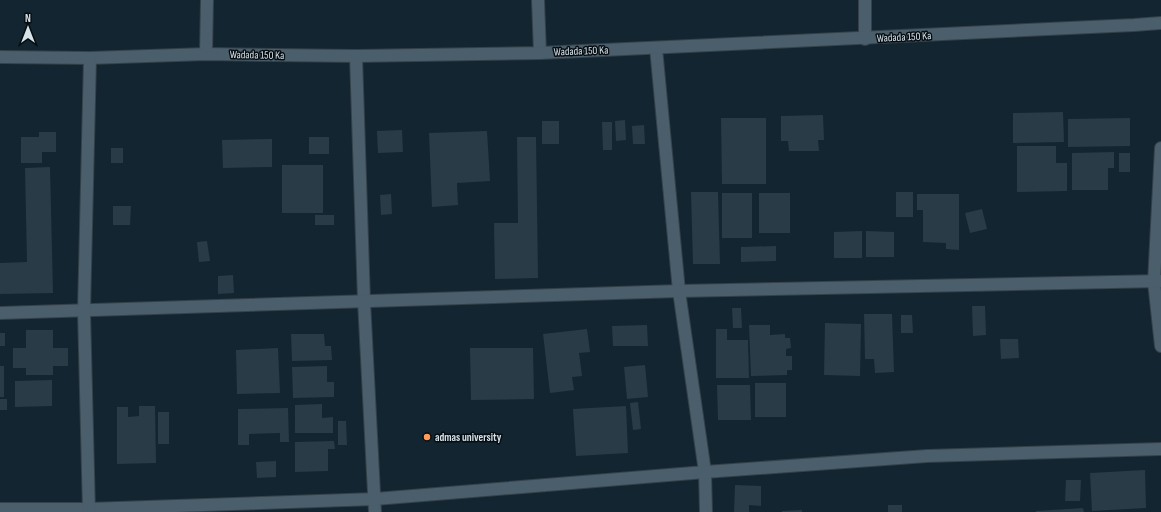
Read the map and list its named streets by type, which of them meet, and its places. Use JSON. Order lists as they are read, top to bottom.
{
  "streets": {
    "street": ["Wadada 150 Ka"]
  },
  "places": ["admas university"],
  "north": "top"
}
